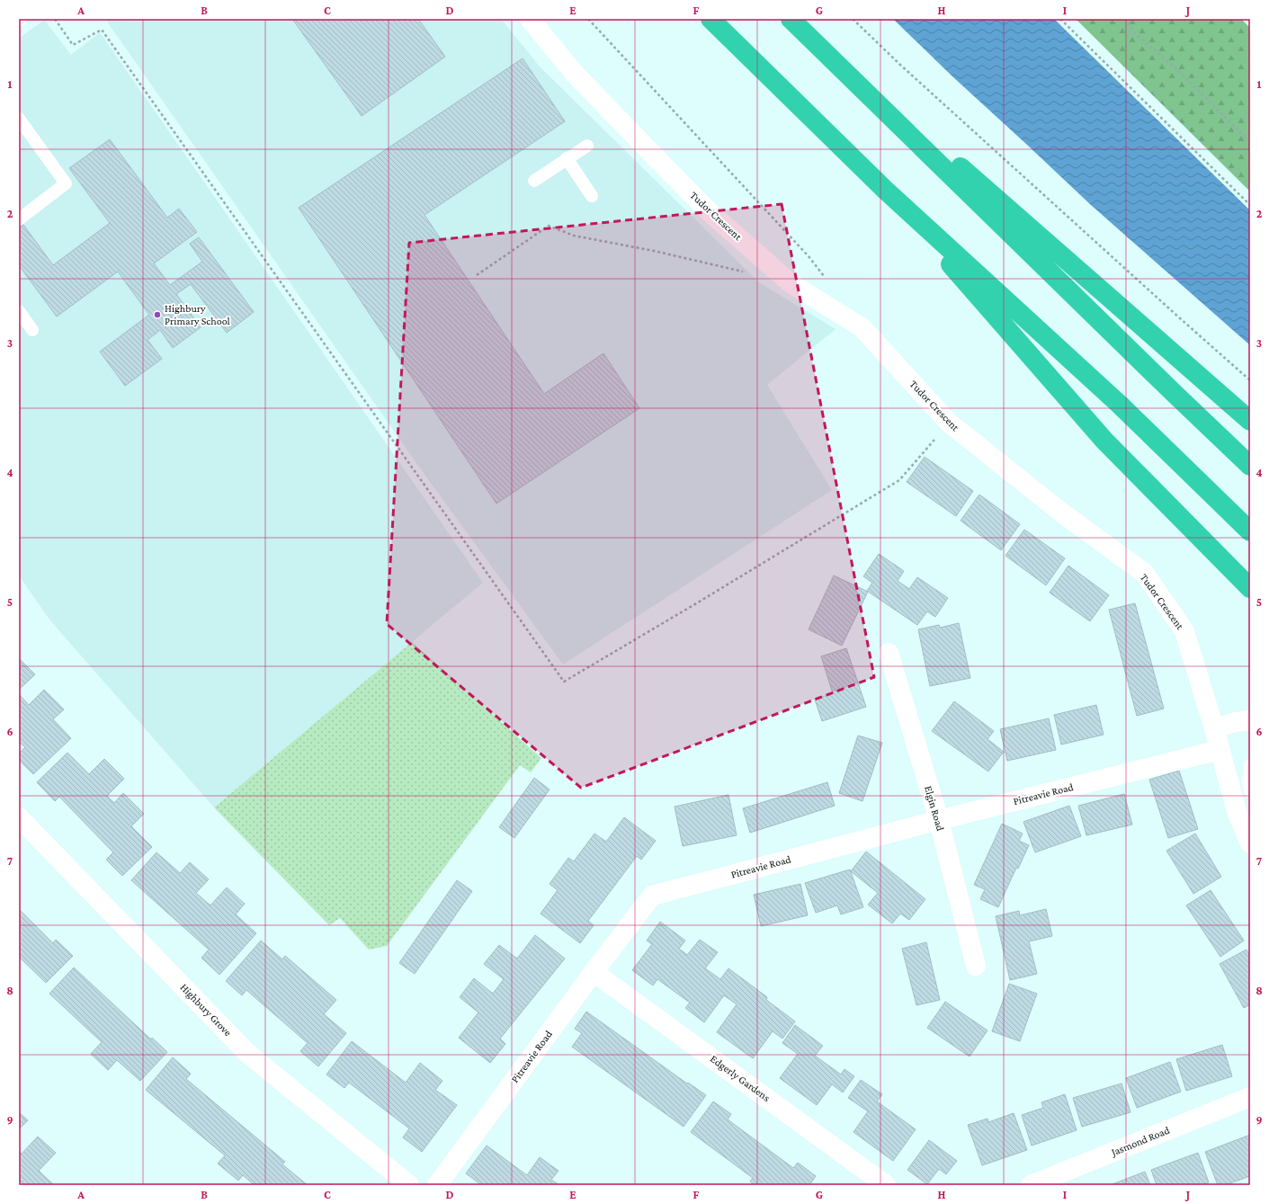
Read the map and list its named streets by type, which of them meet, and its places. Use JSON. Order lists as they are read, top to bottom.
{
  "streets": {
    "street": [
      "Tudor Crescent",
      "Pitreavie Road",
      "Elgin Road",
      "Highbury Grove",
      "Edgerly Gardens",
      "Jasmond Road"
    ]
  },
  "crossings": [
    ["Tudor Crescent", "Pitreavie Road"],
    ["Pitreavie Road", "Elgin Road"],
    ["Pitreavie Road", "Edgerly Gardens"]
  ],
  "places": ["Highbury Primary School"],
  "grid": {
    "columns": [
      "A",
      "B",
      "C",
      "D",
      "E",
      "F",
      "G",
      "H",
      "I",
      "J"
    ],
    "rows": [
      "1",
      "2",
      "3",
      "4",
      "5",
      "6",
      "7",
      "8",
      "9"
    ]
  }
}
